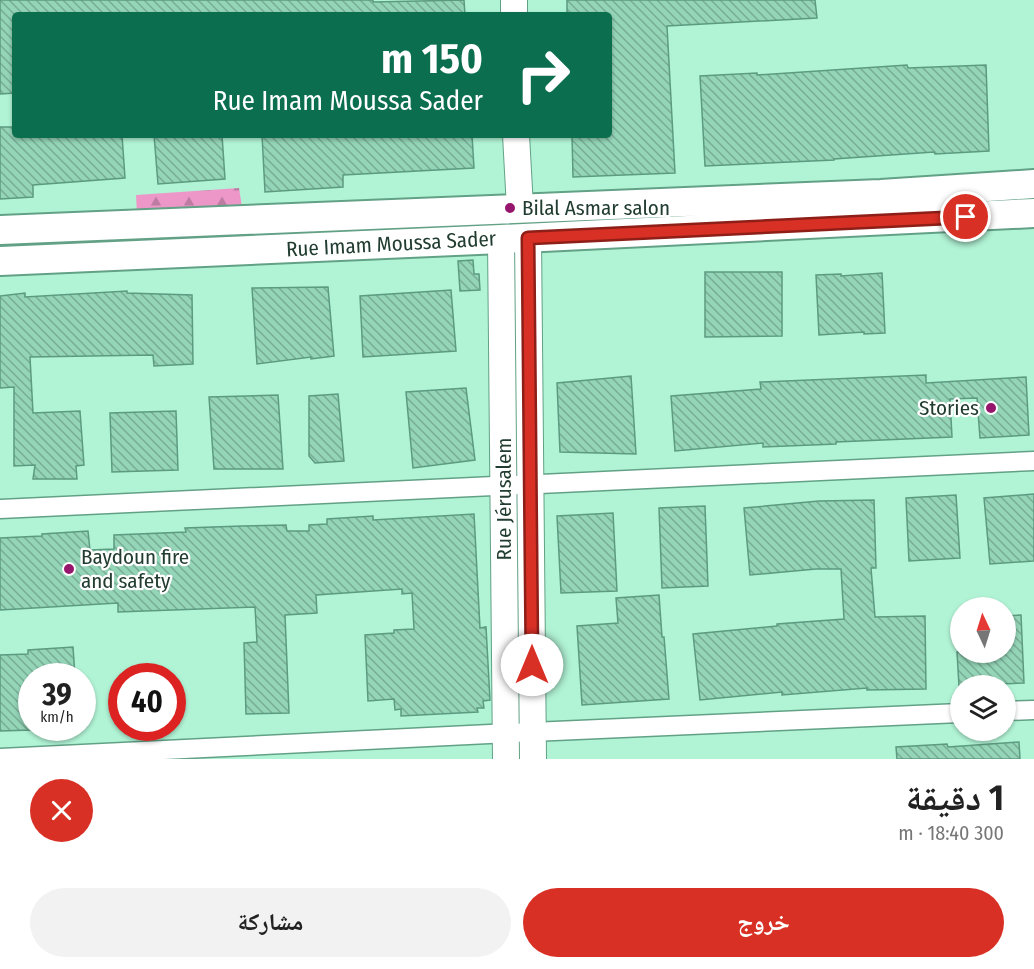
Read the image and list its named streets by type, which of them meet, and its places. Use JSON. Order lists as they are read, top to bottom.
{
  "streets": {
    "main road": ["Rue Imam Moussa Sader"],
    "street": ["Rue Jérusalem"]
  },
  "crossings": [
    ["Rue Imam Moussa Sader", "Rue Jérusalem"]
  ],
  "places": ["Bilal Asmar salon", "Stories", "Baydoun fire and safety"],
  "north": "top",
  "page": {
    "turn": ["150 m", "Rue Imam Moussa Sader"],
    "speed": "39 km/h",
    "limit": "40",
    "heading": ["1 دقيقة", "300 m · 18:40"],
    "buttons": ["خروج", "مشاركة"]
  }
}
